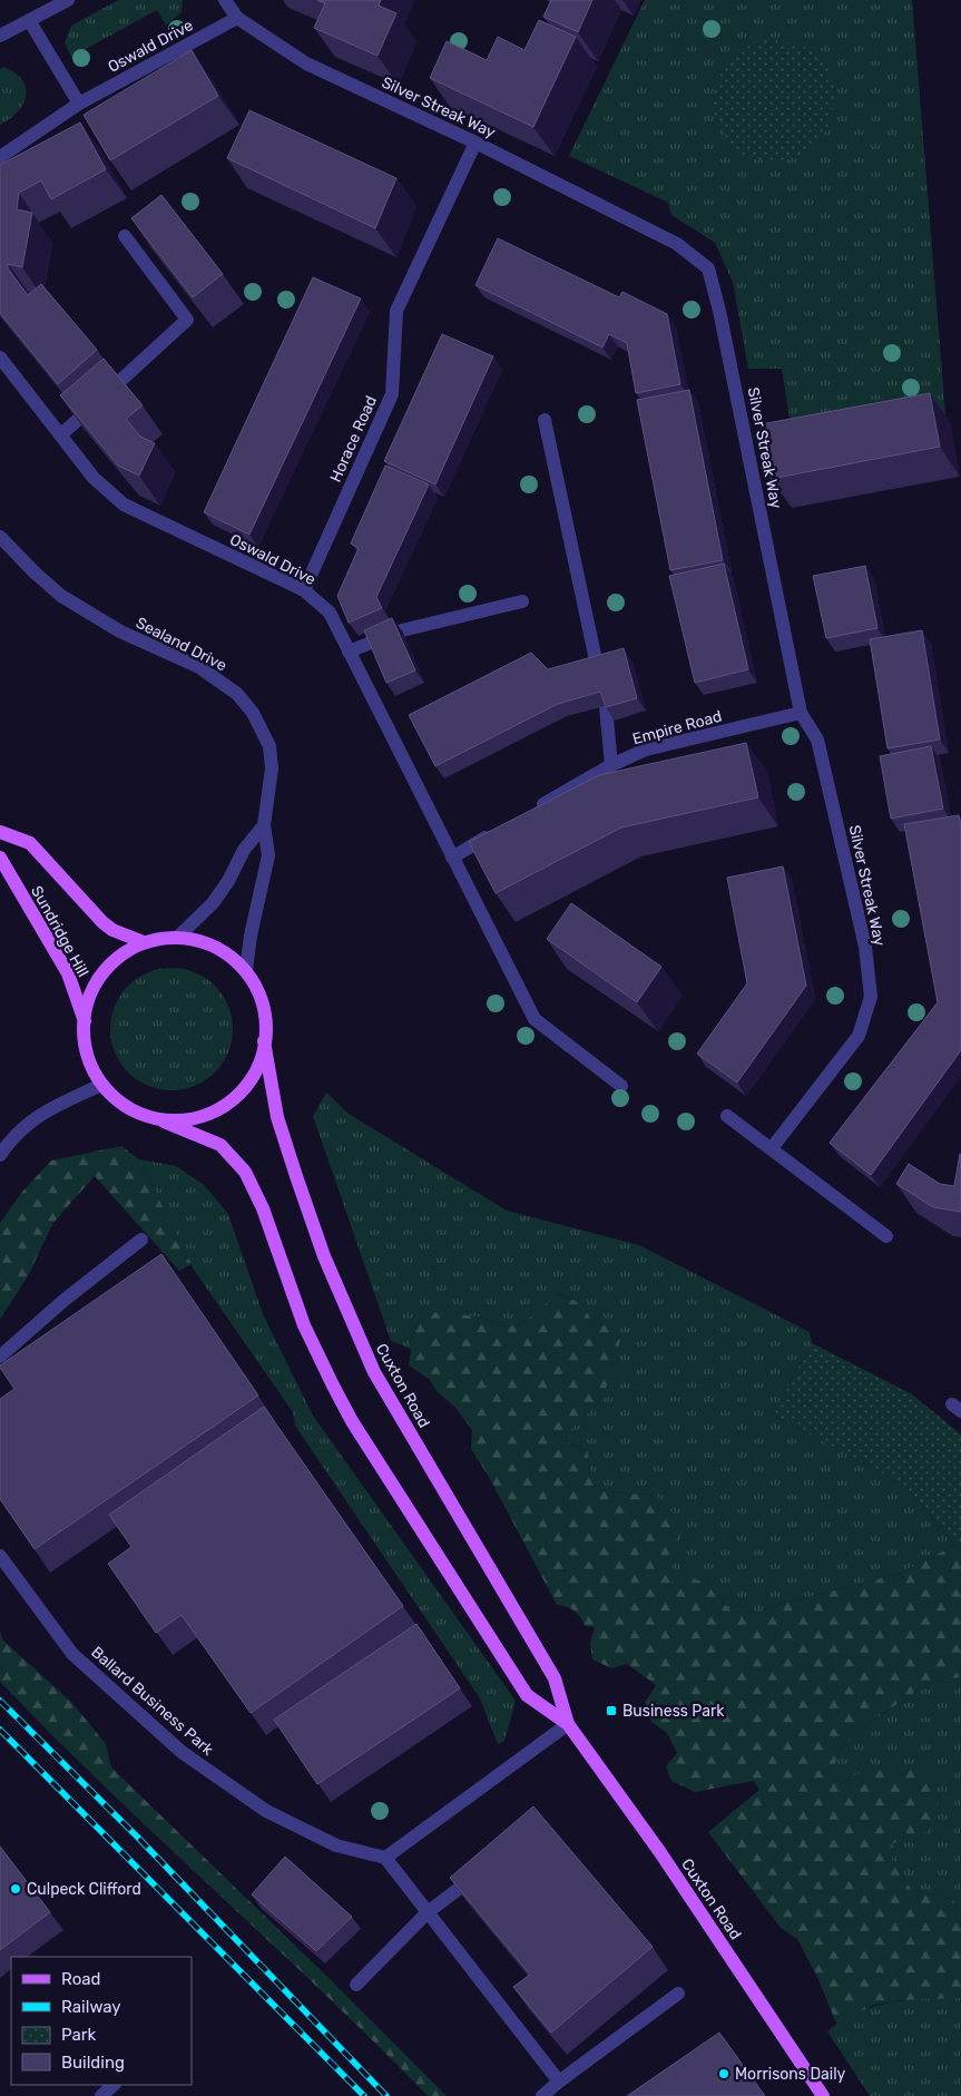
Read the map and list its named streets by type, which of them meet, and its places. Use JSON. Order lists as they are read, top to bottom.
{
  "streets": {
    "main road": ["Sundridge Hill", "Cuxton Road"],
    "street": [
      "Oswald Drive",
      "Silver Streak Way",
      "Horace Road",
      "Sealand Drive",
      "Empire Road",
      "Ballard Business Park"
    ]
  },
  "crossings": [
    ["Oswald Drive", "Silver Streak Way"],
    ["Oswald Drive", "Horace Road"],
    ["Silver Streak Way", "Horace Road"],
    ["Silver Streak Way", "Empire Road"],
    ["Sealand Drive", "Sundridge Hill"],
    ["Sealand Drive", "Cuxton Road"],
    ["Sundridge Hill", "Cuxton Road"]
  ],
  "places": {
    "transit": ["Business Park"],
    "other": ["Culpeck Clifford", "Morrisons Daily"]
  },
  "legend": [
    "Road",
    "Railway",
    "Park",
    "Building"
  ]
}
